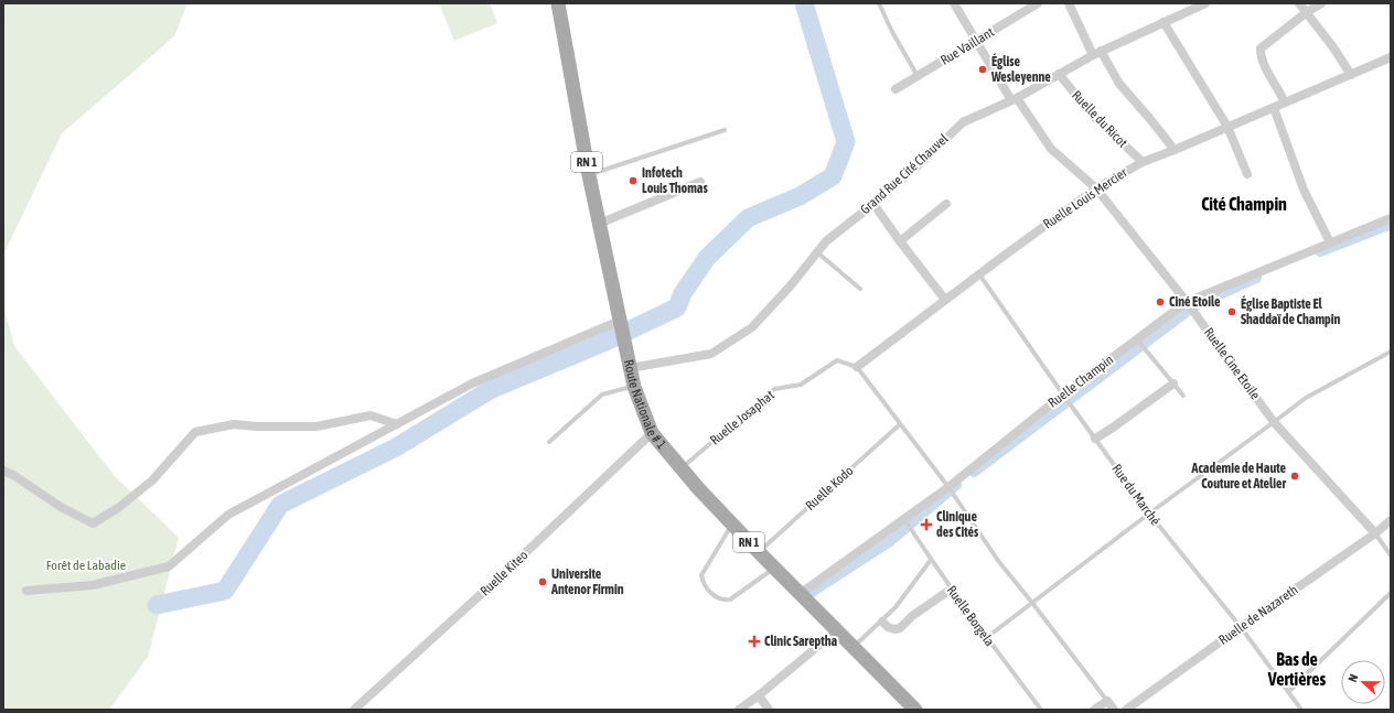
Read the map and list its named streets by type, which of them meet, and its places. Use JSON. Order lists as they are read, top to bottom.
{
  "streets": {
    "main road": ["RN 1", "Route Nationale # 1"],
    "street": [
      "Rue Vaillant",
      "Ruelle du Ricot",
      "Grand Rue Cité Chauvel",
      "Ruelle Louis Mercier",
      "Ruelle Cine Etoile",
      "Ruelle Champin",
      "Ruelle Kiteo",
      "Ruelle de Nazareth"
    ],
    "lane": [
      "Ruelle Josaphat",
      "Ruelle Kodo",
      "Rue du Marché",
      "Ruelle Borgela"
    ]
  },
  "crossings": [
    ["Rue Vaillant", "Ruelle Cine Etoile"],
    ["Ruelle du Ricot", "Grand Rue Cité Chauvel"],
    ["Ruelle du Ricot", "Ruelle Louis Mercier"],
    ["Grand Rue Cité Chauvel", "Ruelle Cine Etoile"],
    ["Grand Rue Cité Chauvel", "Route Nationale # 1"],
    ["Ruelle Louis Mercier", "Ruelle Cine Etoile"],
    ["Ruelle Louis Mercier", "Ruelle Josaphat"],
    ["Ruelle Louis Mercier", "Rue du Marché"],
    ["Ruelle Cine Etoile", "Ruelle Champin"],
    ["Ruelle Cine Etoile", "Ruelle de Nazareth"],
    ["Ruelle Champin", "Route Nationale # 1"],
    ["Ruelle Champin", "Rue du Marché"],
    ["Ruelle Champin", "Ruelle Borgela"],
    ["Route Nationale # 1", "Ruelle Josaphat"],
    ["Route Nationale # 1", "Ruelle Kodo"],
    ["Route Nationale # 1", "Ruelle Kiteo"],
    ["Rue du Marché", "Ruelle de Nazareth"]
  ],
  "districts": ["Cité Champin", "Bas de Vertières"],
  "parks": ["Forêt de Labadie"],
  "places": {
    "other": [
      "Église Wesleyenne",
      "Infotech Louis Thomas",
      "Ciné Etoile",
      "Église Baptiste El Shaddaï de Champin",
      "Academie de Haute Couture et Atelier",
      "Universite Antenor Firmin"
    ],
    "health": ["Clinique des Cités", "Clinic Sareptha"]
  },
  "north": "left"
}
